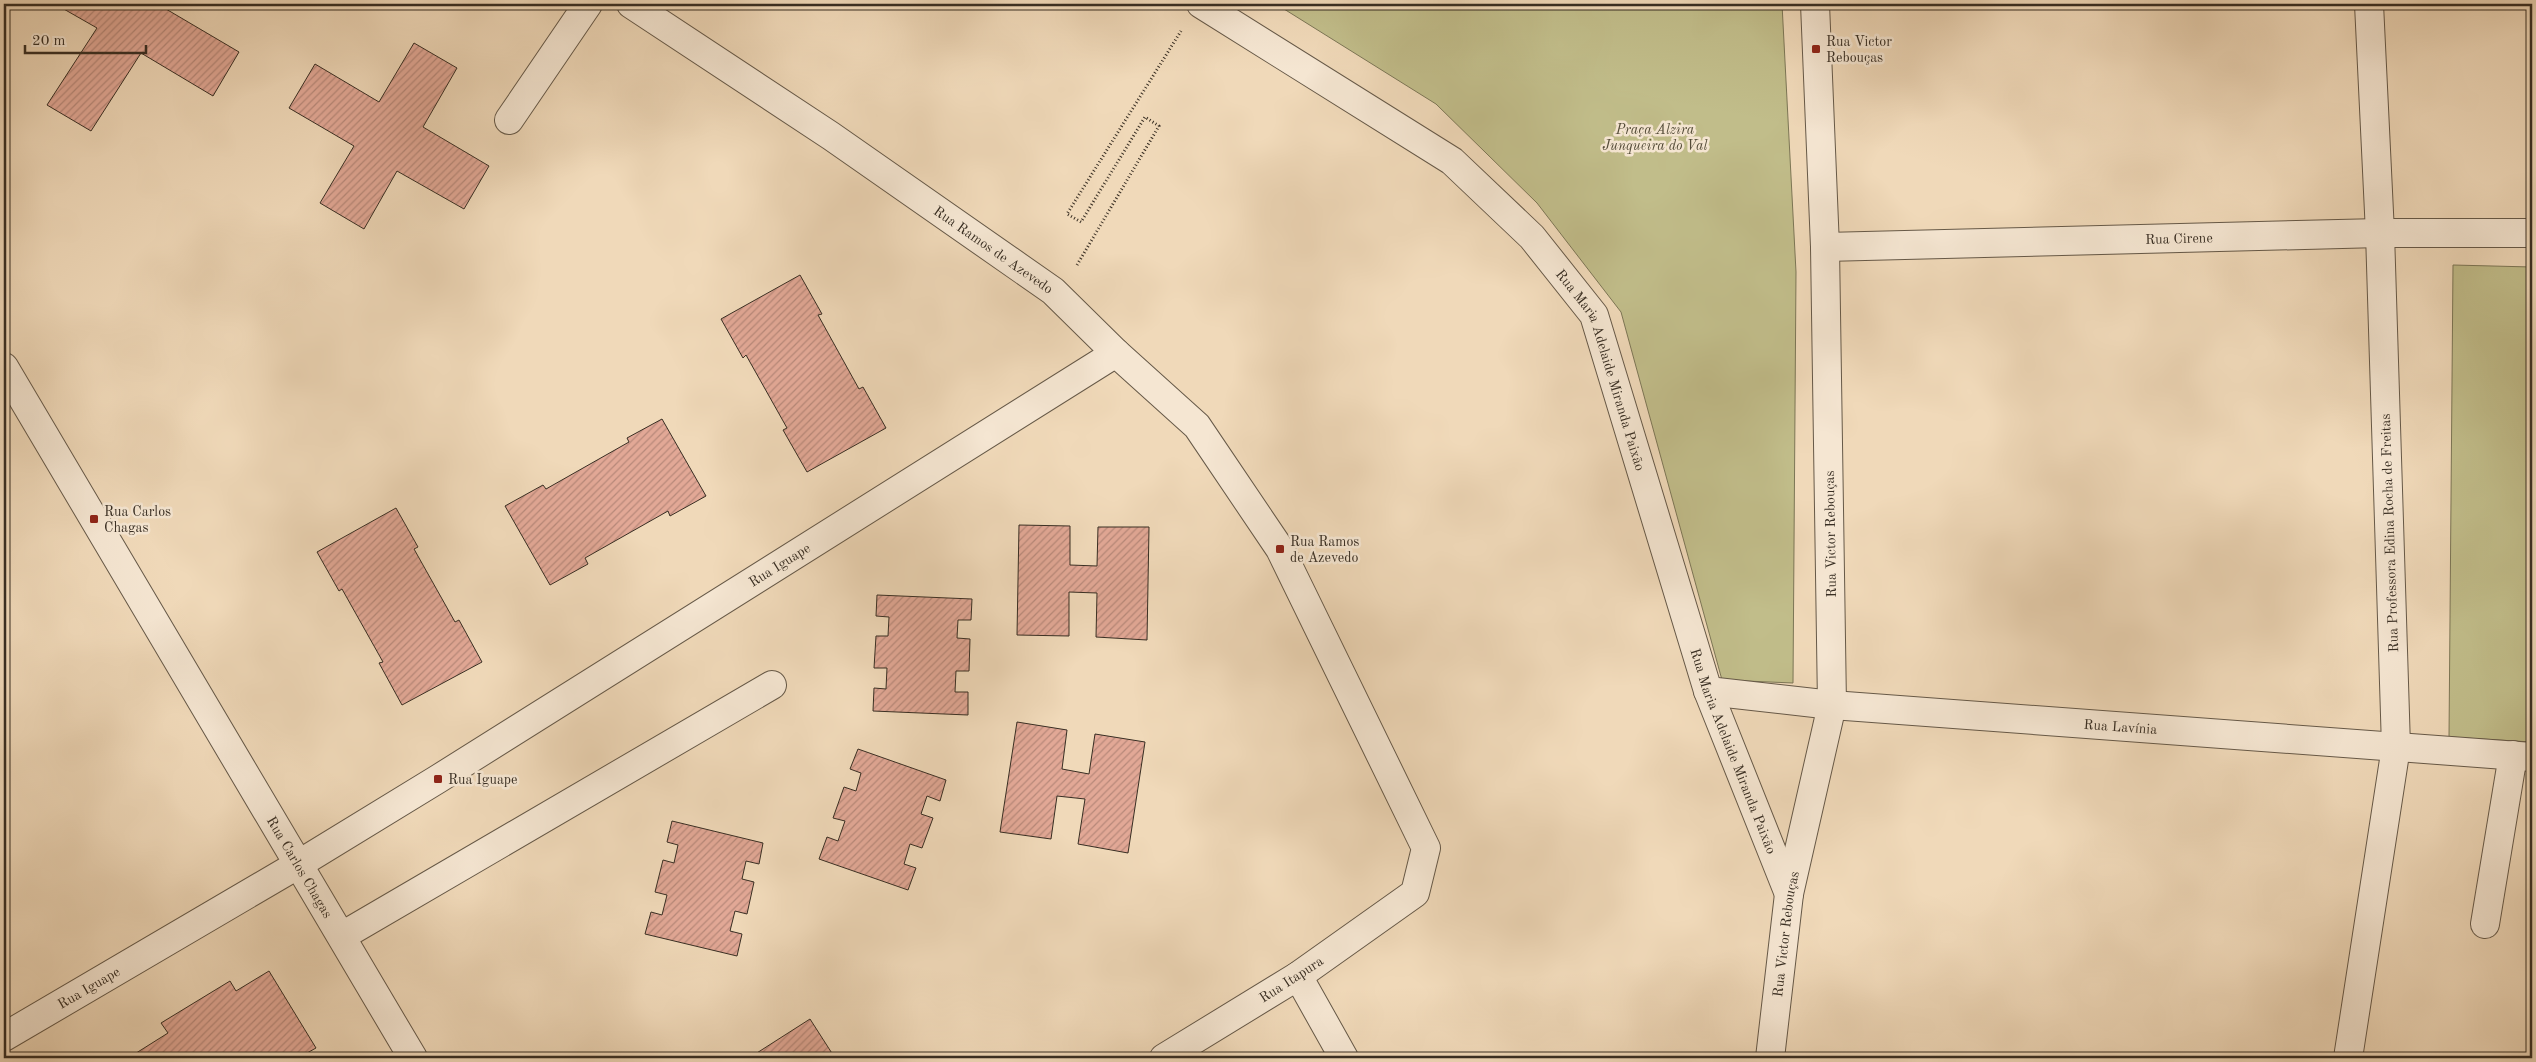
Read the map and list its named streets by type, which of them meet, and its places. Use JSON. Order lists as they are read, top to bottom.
{
  "streets": {
    "street": [
      "Rua Cirene",
      "Rua Ramos de Azevedo",
      "Rua Maria Adelaide Miranda Paixão",
      "Rua Professora Edina Rocha de Freitas",
      "Rua Victor Rebouças",
      "Rua Iguape",
      "Rua Lavínia",
      "Rua Carlos Chagas",
      "Rua Itapura"
    ]
  },
  "crossings": [
    ["Rua Cirene", "Rua Professora Edina Rocha de Freitas"],
    ["Rua Cirene", "Rua Victor Rebouças"],
    ["Rua Ramos de Azevedo", "Rua Iguape"],
    ["Rua Ramos de Azevedo", "Rua Itapura"],
    ["Rua Maria Adelaide Miranda Paixão", "Rua Victor Rebouças"],
    ["Rua Maria Adelaide Miranda Paixão", "Rua Lavínia"],
    ["Rua Professora Edina Rocha de Freitas", "Rua Lavínia"],
    ["Rua Victor Rebouças", "Rua Lavínia"],
    ["Rua Iguape", "Rua Carlos Chagas"]
  ],
  "parks": ["Praça Alzira Junqueira do Val"],
  "places": {
    "transit": [
      "Rua Victor Rebouças",
      "Rua Carlos Chagas",
      "Rua Ramos de Azevedo",
      "Rua Iguape"
    ]
  },
  "scale_bar": "20 m"
}
